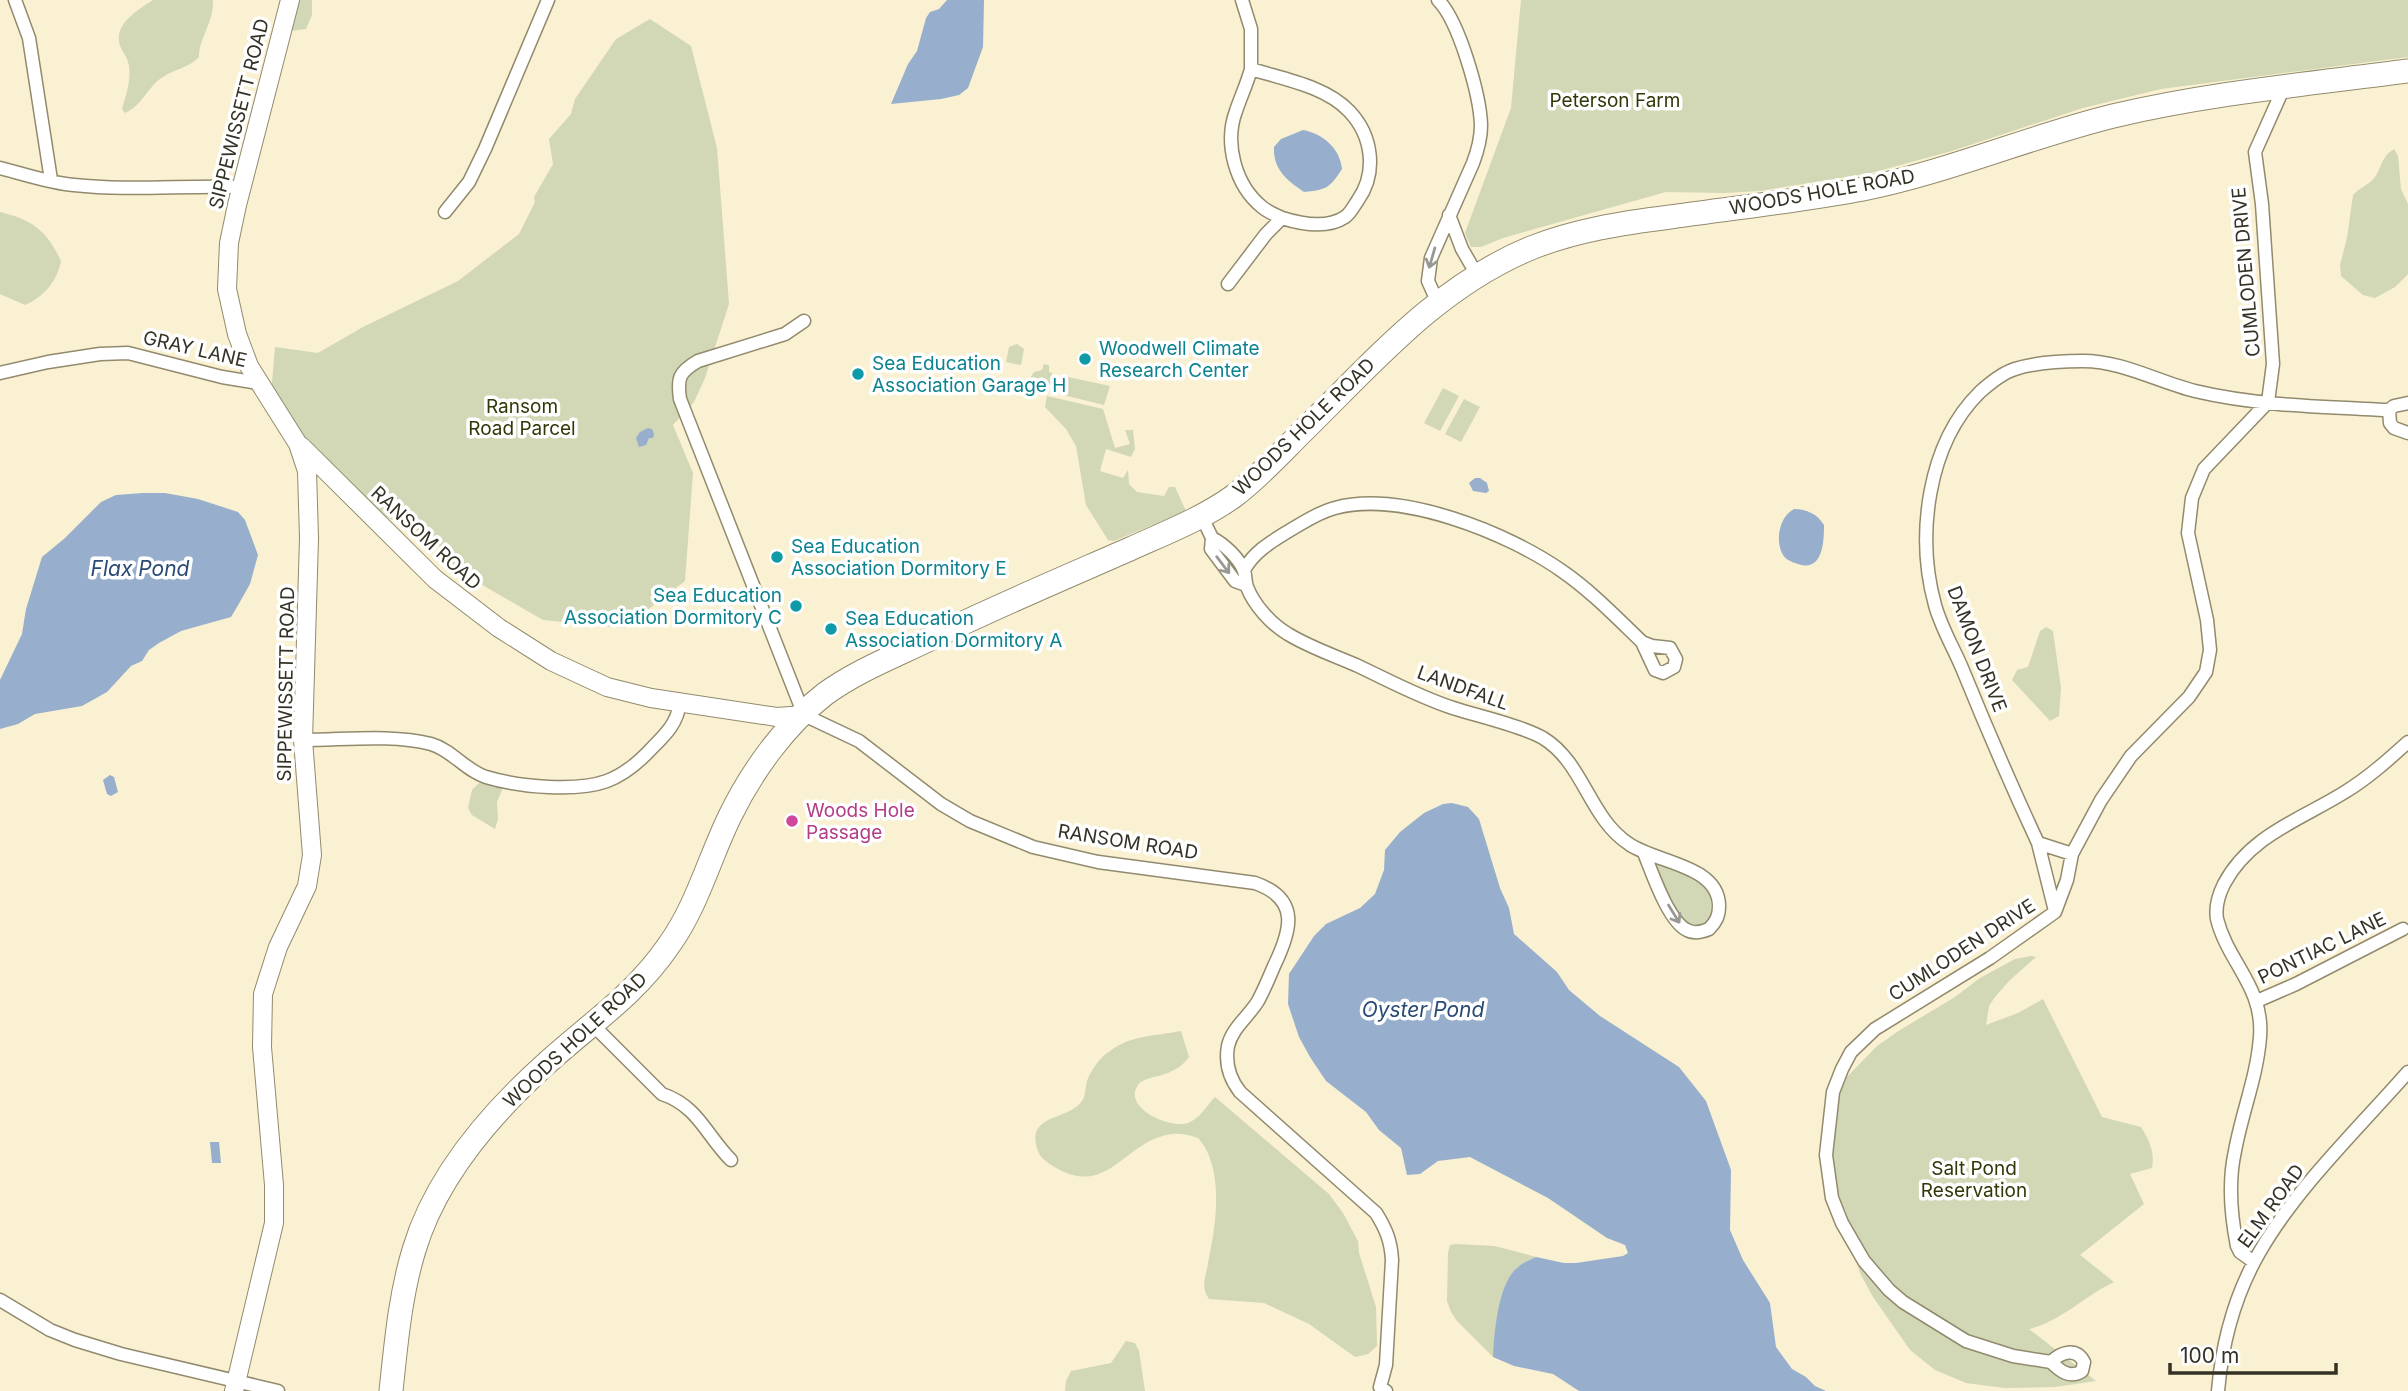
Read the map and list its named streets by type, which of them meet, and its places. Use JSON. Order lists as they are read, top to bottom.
{
  "streets": {
    "highway": ["WOODS HOLE ROAD"],
    "main road": ["SIPPEWISSETT ROAD", "RANSOM ROAD"],
    "street": [
      "CUMLODEN DRIVE",
      "GRAY LANE",
      "DAMON DRIVE",
      "LANDFALL",
      "PONTIAC LANE",
      "ELM ROAD"
    ]
  },
  "crossings": [
    ["SIPPEWISSETT ROAD", "GRAY LANE"],
    ["SIPPEWISSETT ROAD", "RANSOM ROAD"],
    ["WOODS HOLE ROAD", "CUMLODEN DRIVE"],
    ["WOODS HOLE ROAD", "RANSOM ROAD"],
    ["WOODS HOLE ROAD", "LANDFALL"],
    ["CUMLODEN DRIVE", "DAMON DRIVE"]
  ],
  "water": ["Flax Pond", "Oyster Pond"],
  "parks": ["Peterson Farm", "Ransom Road Parcel", "Salt Pond Reservation"],
  "places": [
    "Woodwell Climate Research Center",
    "Sea Education Association Garage H",
    "Sea Education Association Dormitory E",
    "Sea Education Association Dormitory C",
    "Sea Education Association Dormitory A",
    "Woods Hole Passage"
  ],
  "scale_bar": "100 m"
}
